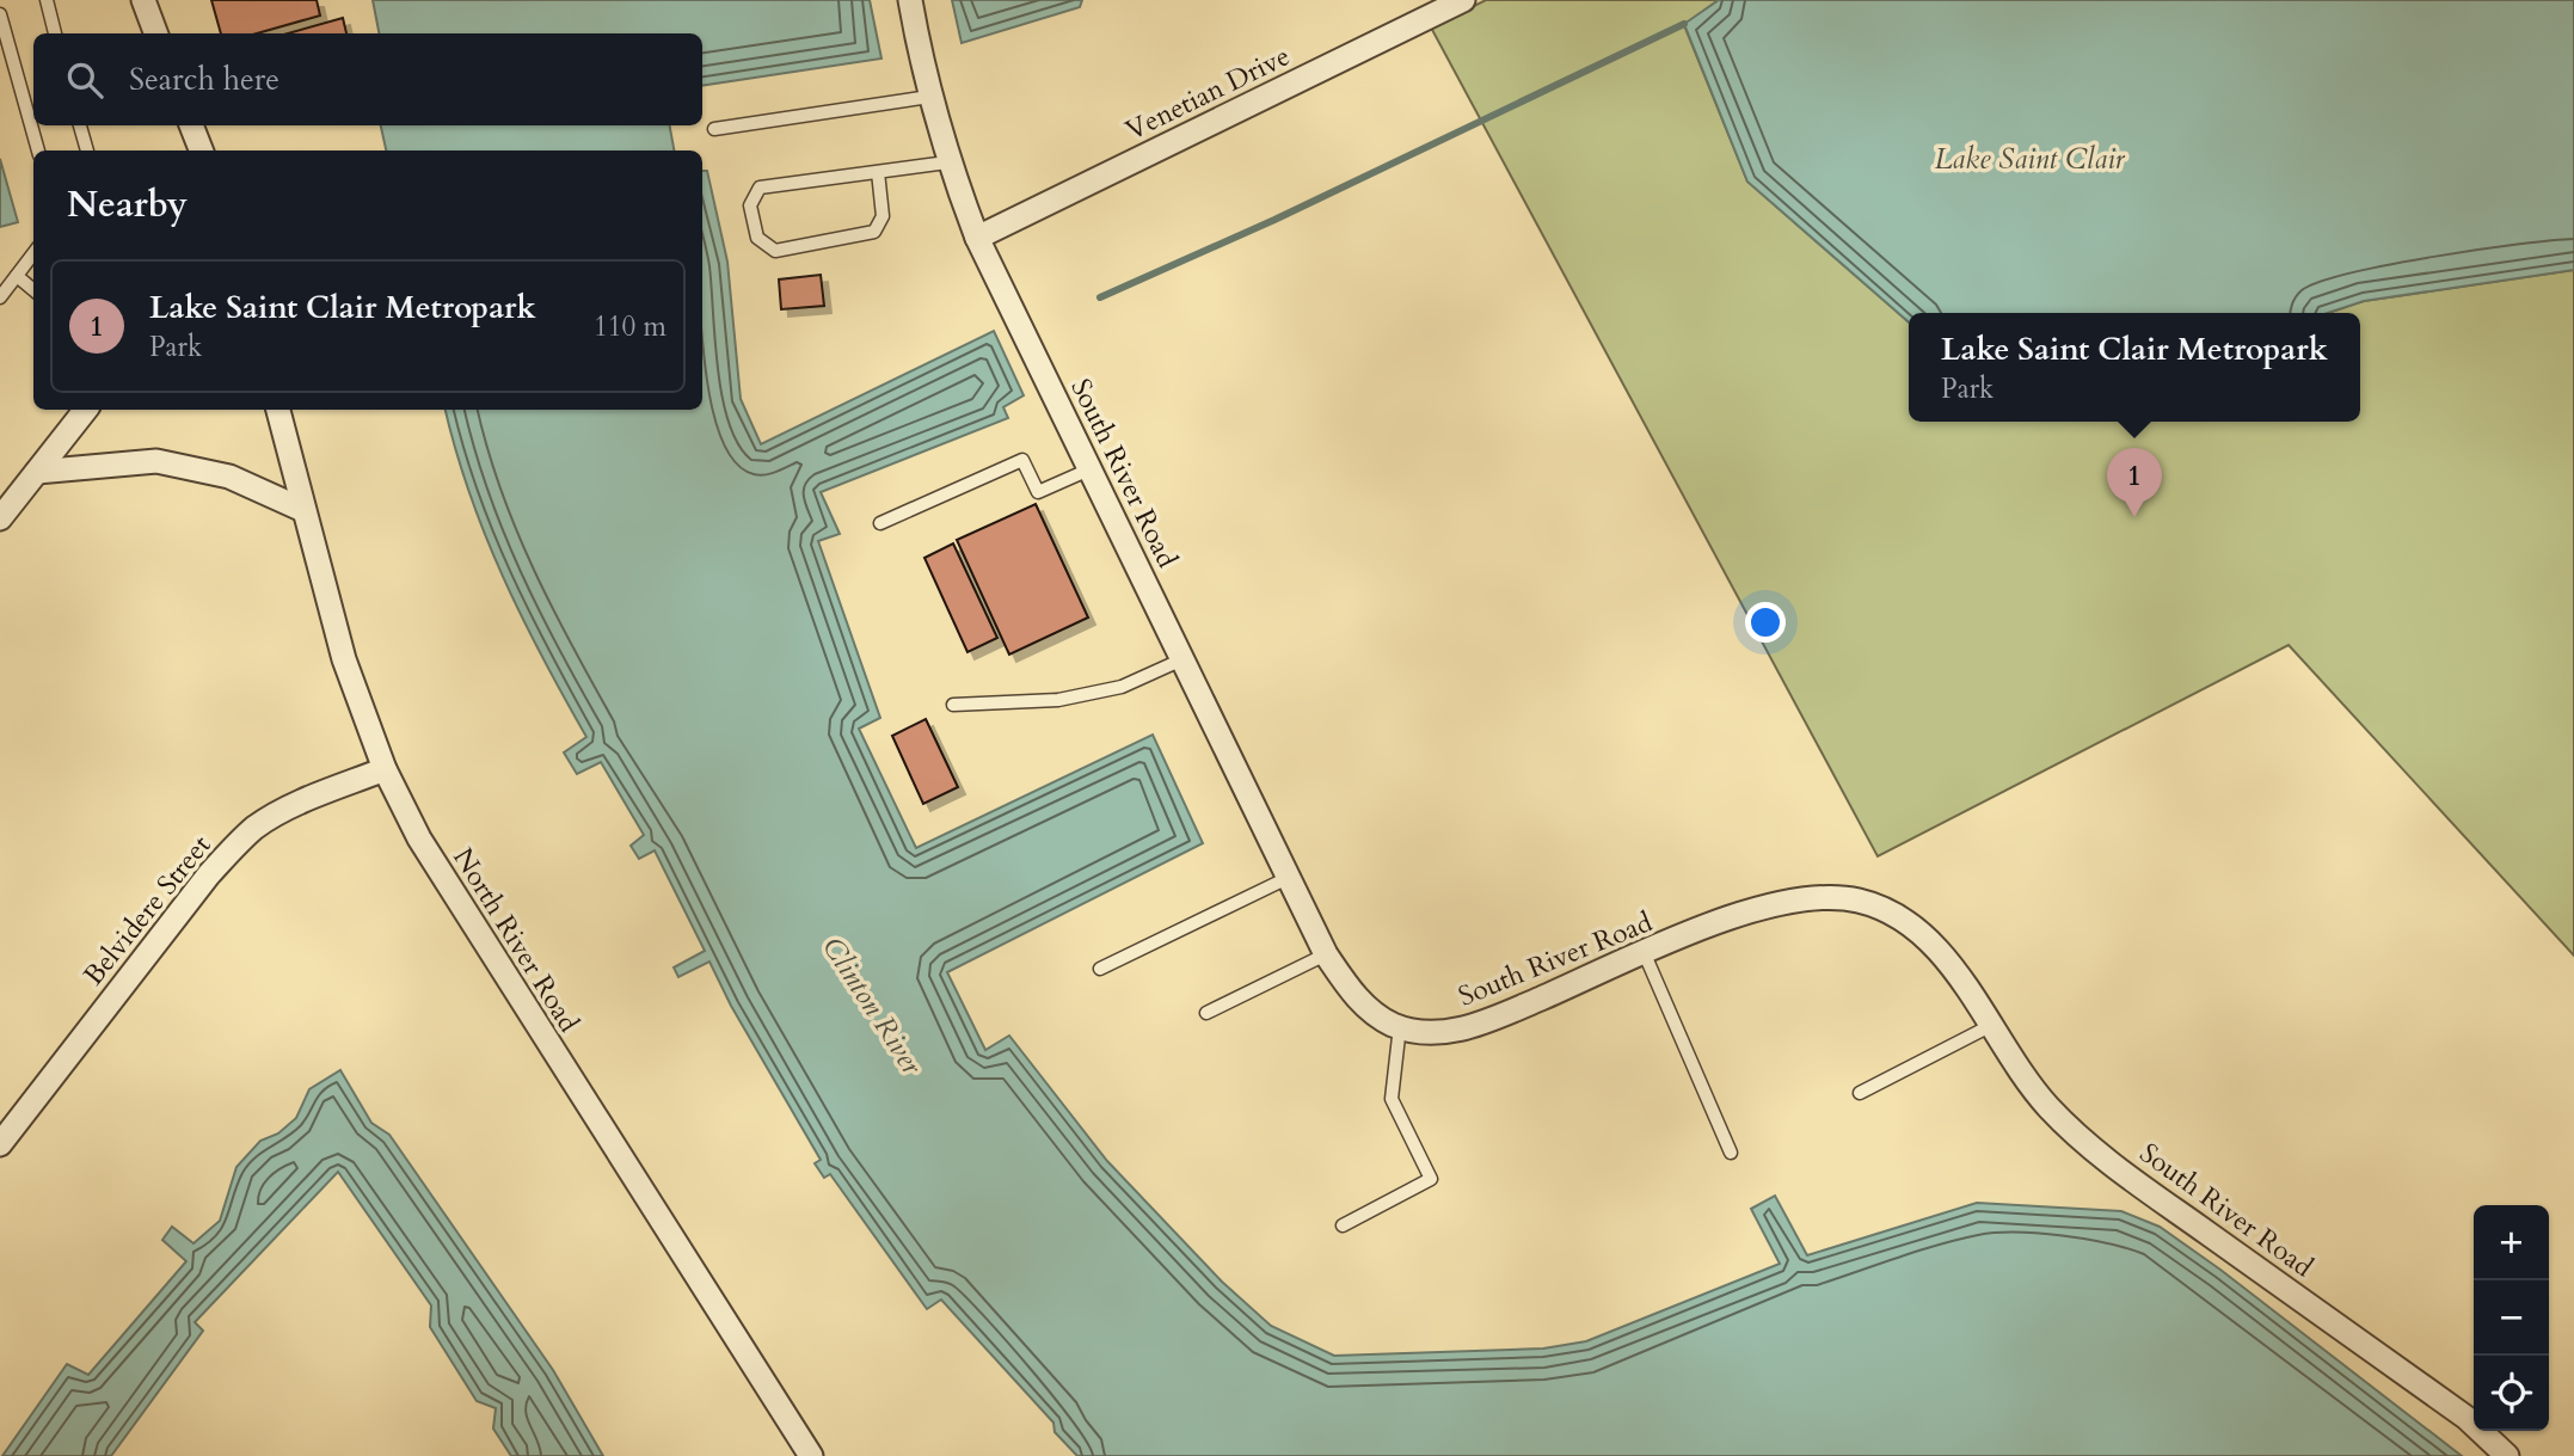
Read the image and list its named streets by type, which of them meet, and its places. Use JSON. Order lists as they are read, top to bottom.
{
  "streets": {
    "street": [
      "Venetian Drive",
      "South River Road",
      "Belvidere Street",
      "North River Road"
    ]
  },
  "crossings": [
    ["Venetian Drive", "South River Road"],
    ["Belvidere Street", "North River Road"]
  ],
  "water": ["Lake Saint Clair", "Clinton River"],
  "page": {
    "search": "Search here",
    "heading": "Nearby",
    "list": [
      {
        "mark": "1",
        "name": "Lake Saint Clair Metropark",
        "note": "Park",
        "value": "110 m"
      }
    ],
    "popup": ["Lake Saint Clair Metropark", "Park"],
    "pins": "1",
    "map_buttons": ["+", "−"]
  }
}
